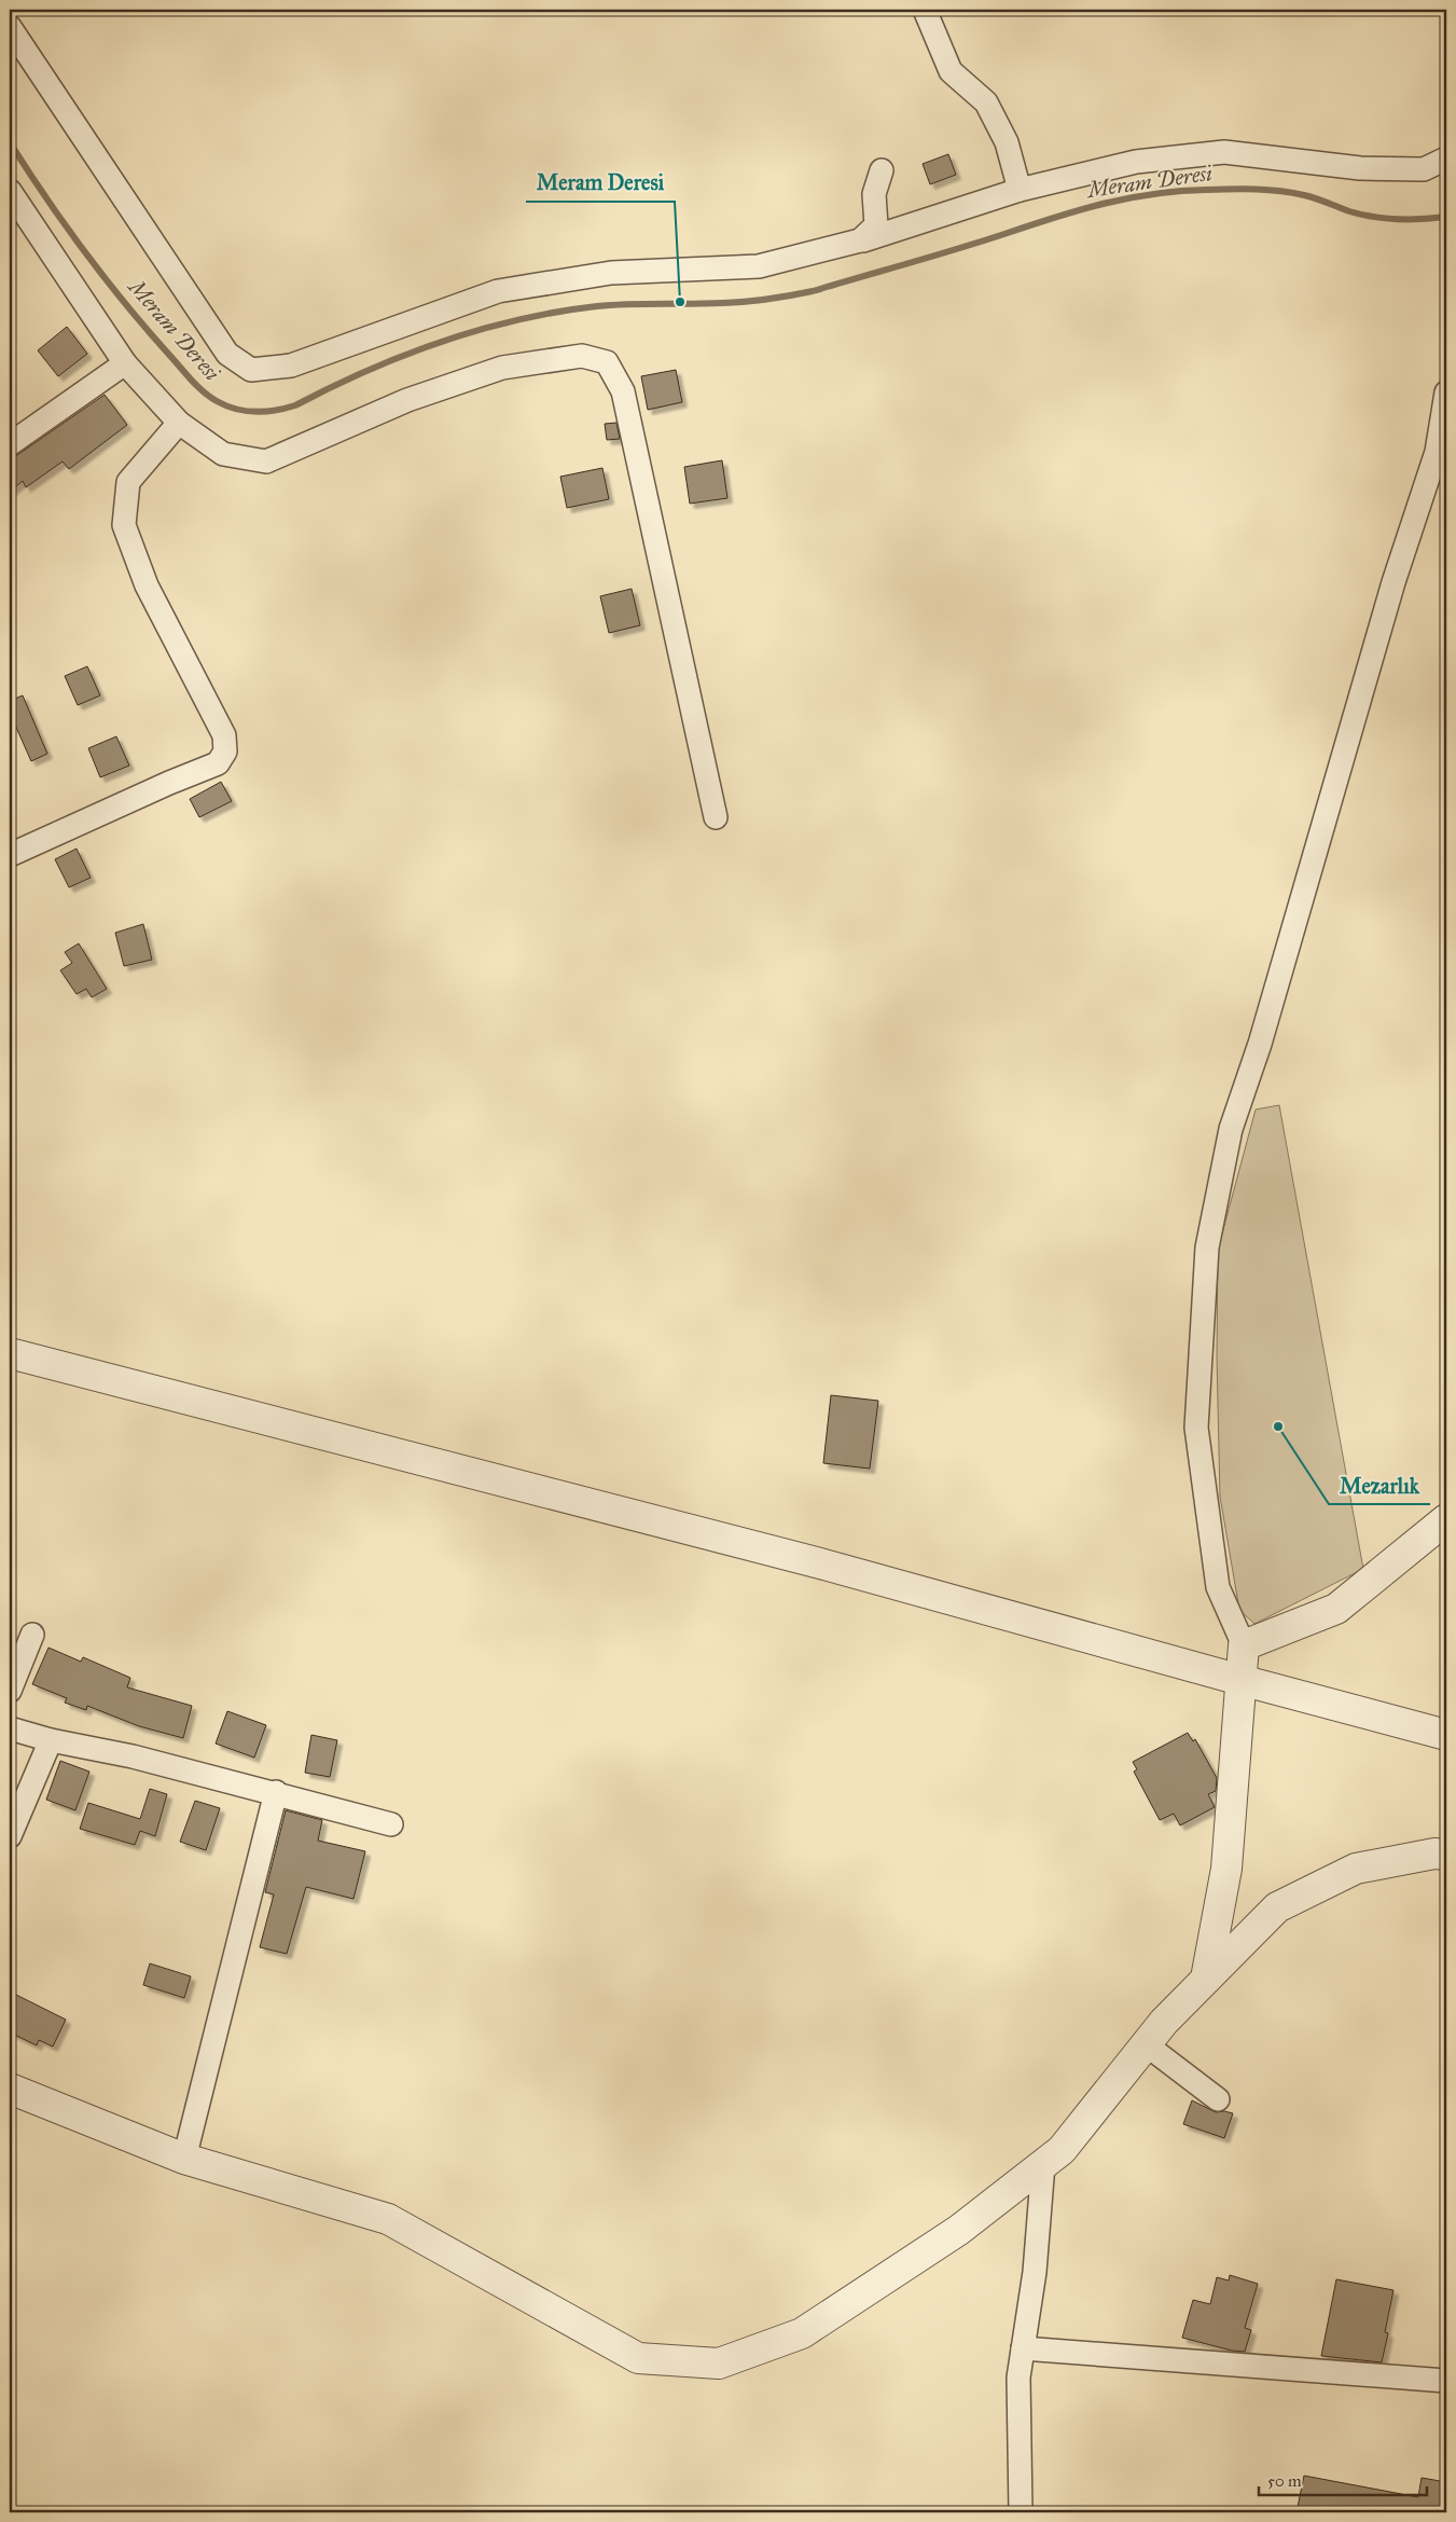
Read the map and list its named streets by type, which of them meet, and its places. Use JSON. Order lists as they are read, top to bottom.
{
  "water": ["Meram Deresi"],
  "places": ["Meram Deresi", "Mezarlık"],
  "scale_bar": "50 m"
}
